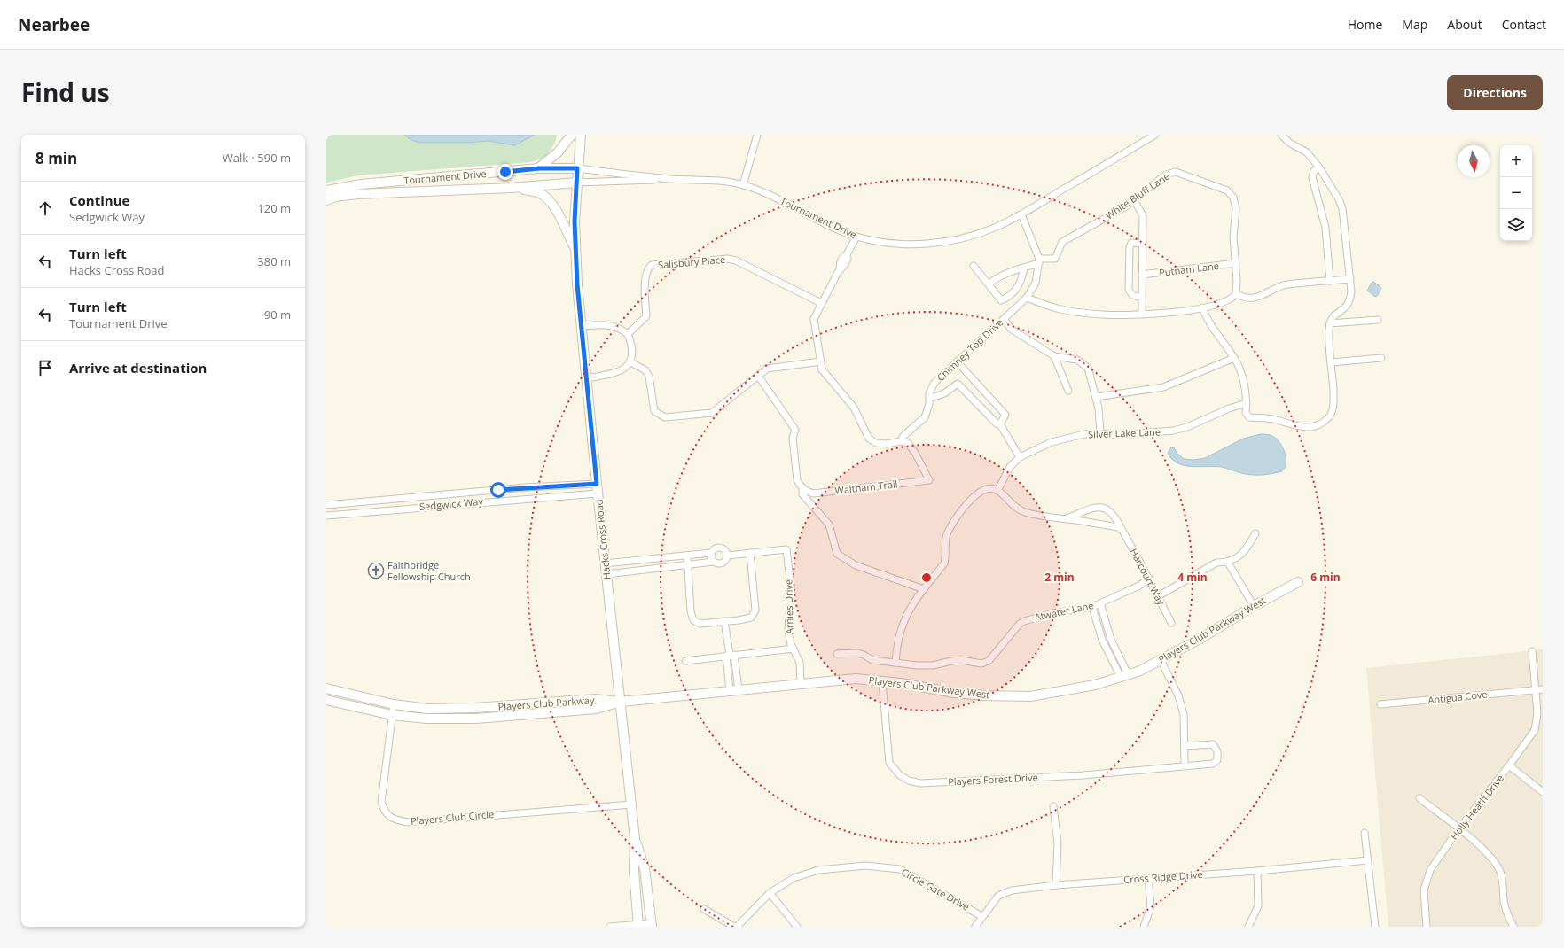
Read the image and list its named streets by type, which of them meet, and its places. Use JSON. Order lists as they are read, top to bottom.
{
  "streets": {
    "street": [
      "Tournament Drive",
      "White Bluff Lane",
      "Salisbury Place",
      "Putnam Lane",
      "Chimney Top Drive",
      "Silver Lake Lane",
      "Waltham Trail",
      "Sedgwick Way",
      "Hacks Cross Road",
      "Harcourt Way",
      "Arnies Drive",
      "Atwater Lane",
      "Players Club Parkway West",
      "Antigua Cove",
      "Players Club Parkway",
      "Players Forest Drive",
      "Holly Heath Drive",
      "Players Club Circle",
      "Cross Ridge Drive",
      "Circle Gate Drive"
    ]
  },
  "crossings": [
    ["Tournament Drive", "Hacks Cross Road"],
    ["White Bluff Lane", "Putnam Lane"],
    ["White Bluff Lane", "Chimney Top Drive"],
    ["Chimney Top Drive", "Waltham Trail"],
    ["Silver Lake Lane", "Harcourt Way"],
    ["Sedgwick Way", "Hacks Cross Road"],
    ["Hacks Cross Road", "Players Club Parkway West"],
    ["Hacks Cross Road", "Players Club Parkway"],
    ["Hacks Cross Road", "Players Club Circle"],
    ["Harcourt Way", "Atwater Lane"],
    ["Arnies Drive", "Players Club Parkway West"],
    ["Players Club Parkway West", "Players Club Parkway"],
    ["Players Club Parkway West", "Players Forest Drive"],
    ["Antigua Cove", "Holly Heath Drive"],
    ["Players Club Parkway", "Players Club Circle"],
    ["Cross Ridge Drive", "Circle Gate Drive"]
  ],
  "places": {
    "church": ["Faithbridge Fellowship Church"]
  },
  "north": "bottom",
  "page": {
    "header": "Nearbee",
    "nav": [
      "Home",
      "Map",
      "About",
      "Contact"
    ],
    "title": "Find us",
    "buttons": "Directions",
    "heading": ["8 min", "Walk · 590 m"],
    "map_buttons": ["+", "−"],
    "list": [
      ["Continue", "Sedgwick Way", "120 m"],
      ["Turn left", "Hacks Cross Road", "380 m"],
      ["Turn left", "Tournament Drive", "90 m"],
      "Arrive at destination"
    ]
  },
  "rings": ["2 min", "4 min", "6 min"]
}
